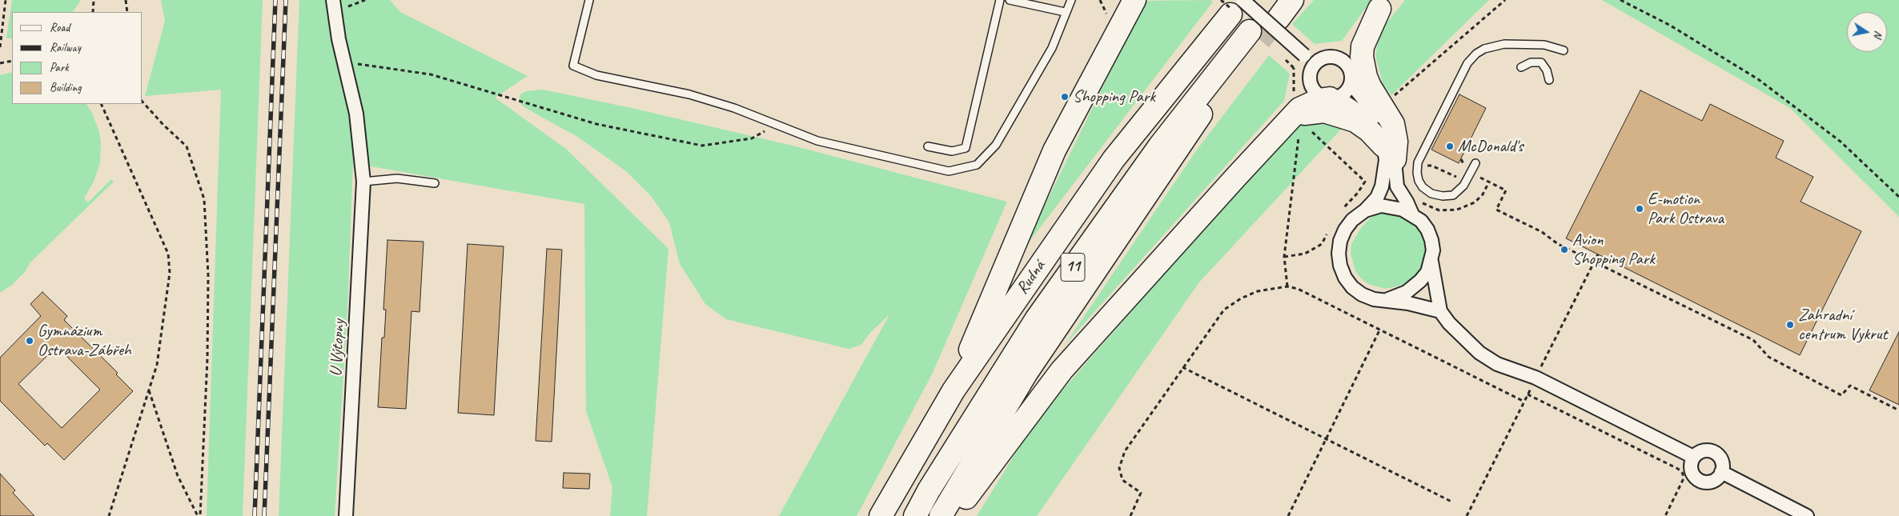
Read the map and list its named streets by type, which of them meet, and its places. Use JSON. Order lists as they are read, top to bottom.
{
  "streets": {
    "highway": ["11", "Rudná"],
    "street": ["U Výtopny"]
  },
  "places": [
    "Shopping Park",
    "McDonald's",
    "E-motion Park Ostrava",
    "Avion Shopping Park",
    "Zahradní centrum Vykrut",
    "Gymnázium Ostrava-Zábřeh"
  ],
  "legend": [
    "Road",
    "Railway",
    "Park",
    "Building"
  ],
  "north": "right"
}
